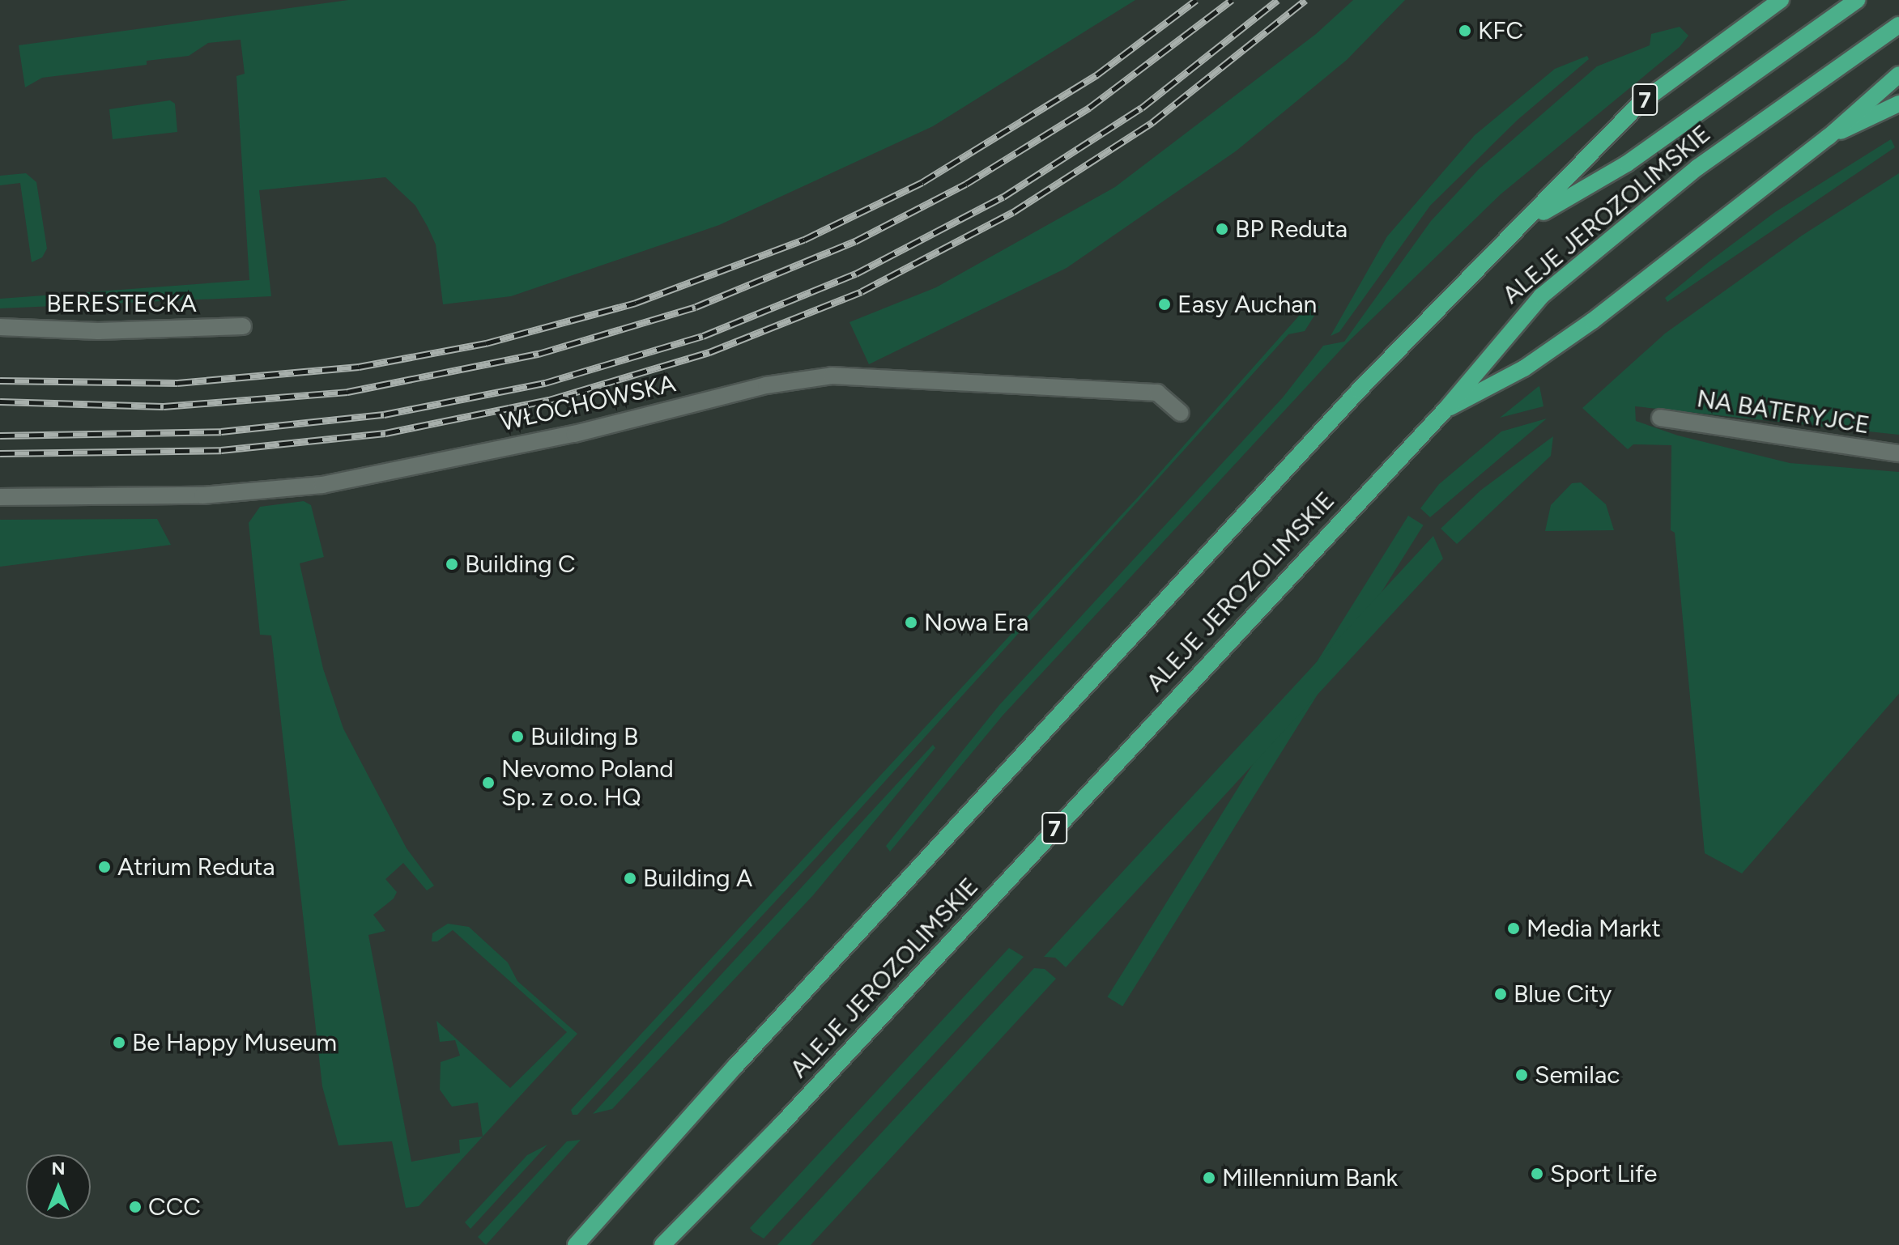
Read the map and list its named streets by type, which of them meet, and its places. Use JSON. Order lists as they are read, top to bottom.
{
  "streets": {
    "main road": ["7", "ALEJE JEROZOLIMSKIE"],
    "street": ["BERESTECKA", "WŁOCHOWSKA", "NA BATERYJCE"]
  },
  "crossings": [
    ["7", "ALEJE JEROZOLIMSKIE"]
  ],
  "places": [
    "KFC",
    "BP Reduta",
    "Easy Auchan",
    "Building C",
    "Nowa Era",
    "Building B",
    "Nevomo Poland Sp. z o.o. HQ",
    "Atrium Reduta",
    "Building A",
    "Media Markt",
    "Blue City",
    "Be Happy Museum",
    "Semilac",
    "Sport Life",
    "Millennium Bank",
    "CCC"
  ],
  "north": "top"
}
